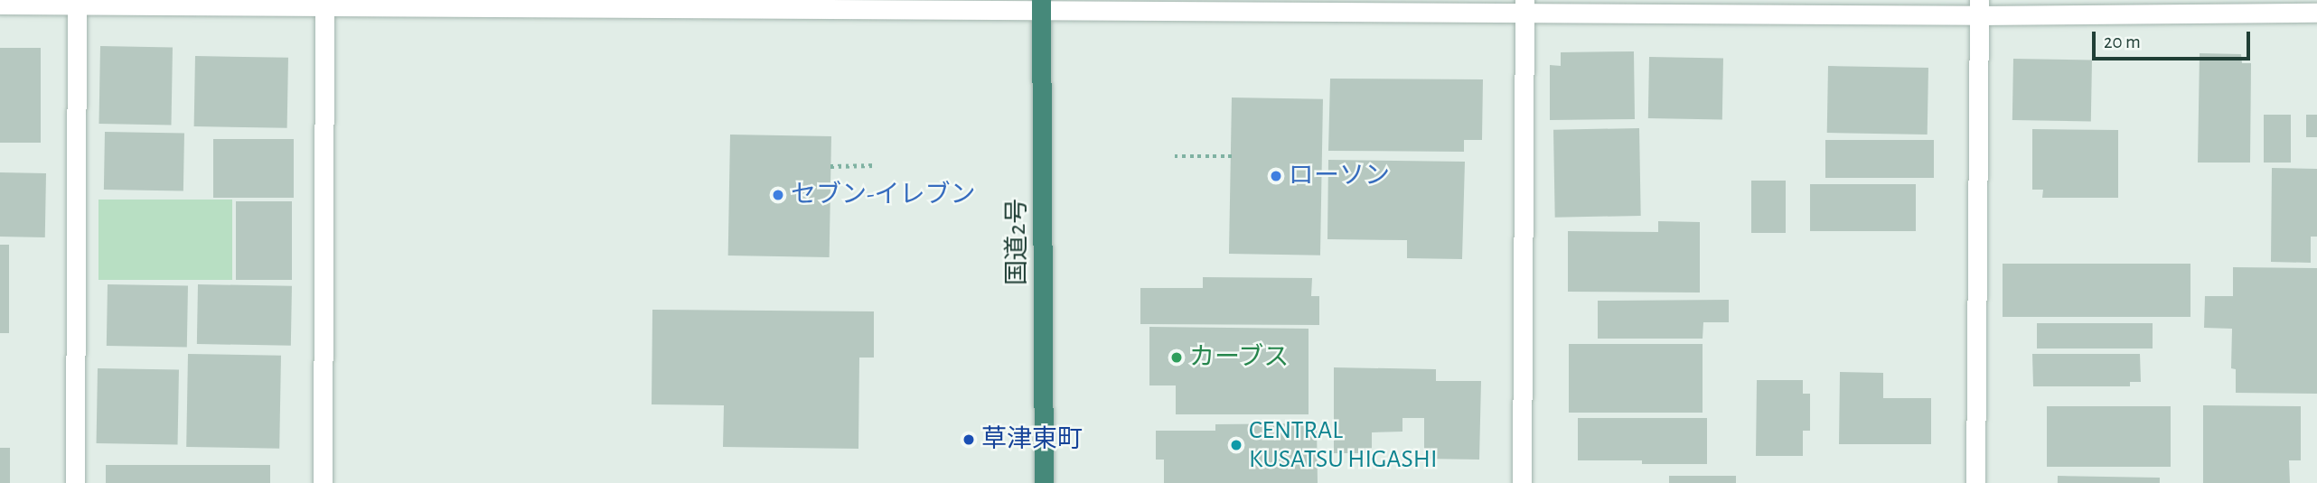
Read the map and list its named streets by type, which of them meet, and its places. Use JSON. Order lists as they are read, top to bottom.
{
  "streets": {
    "highway": ["国道2号"]
  },
  "places": [
    "ローソン",
    "セブン-イレブン",
    "カーブス",
    "草津東町",
    "CENTRAL KUSATSU HIGASHI"
  ],
  "scale_bar": "20 m"
}
